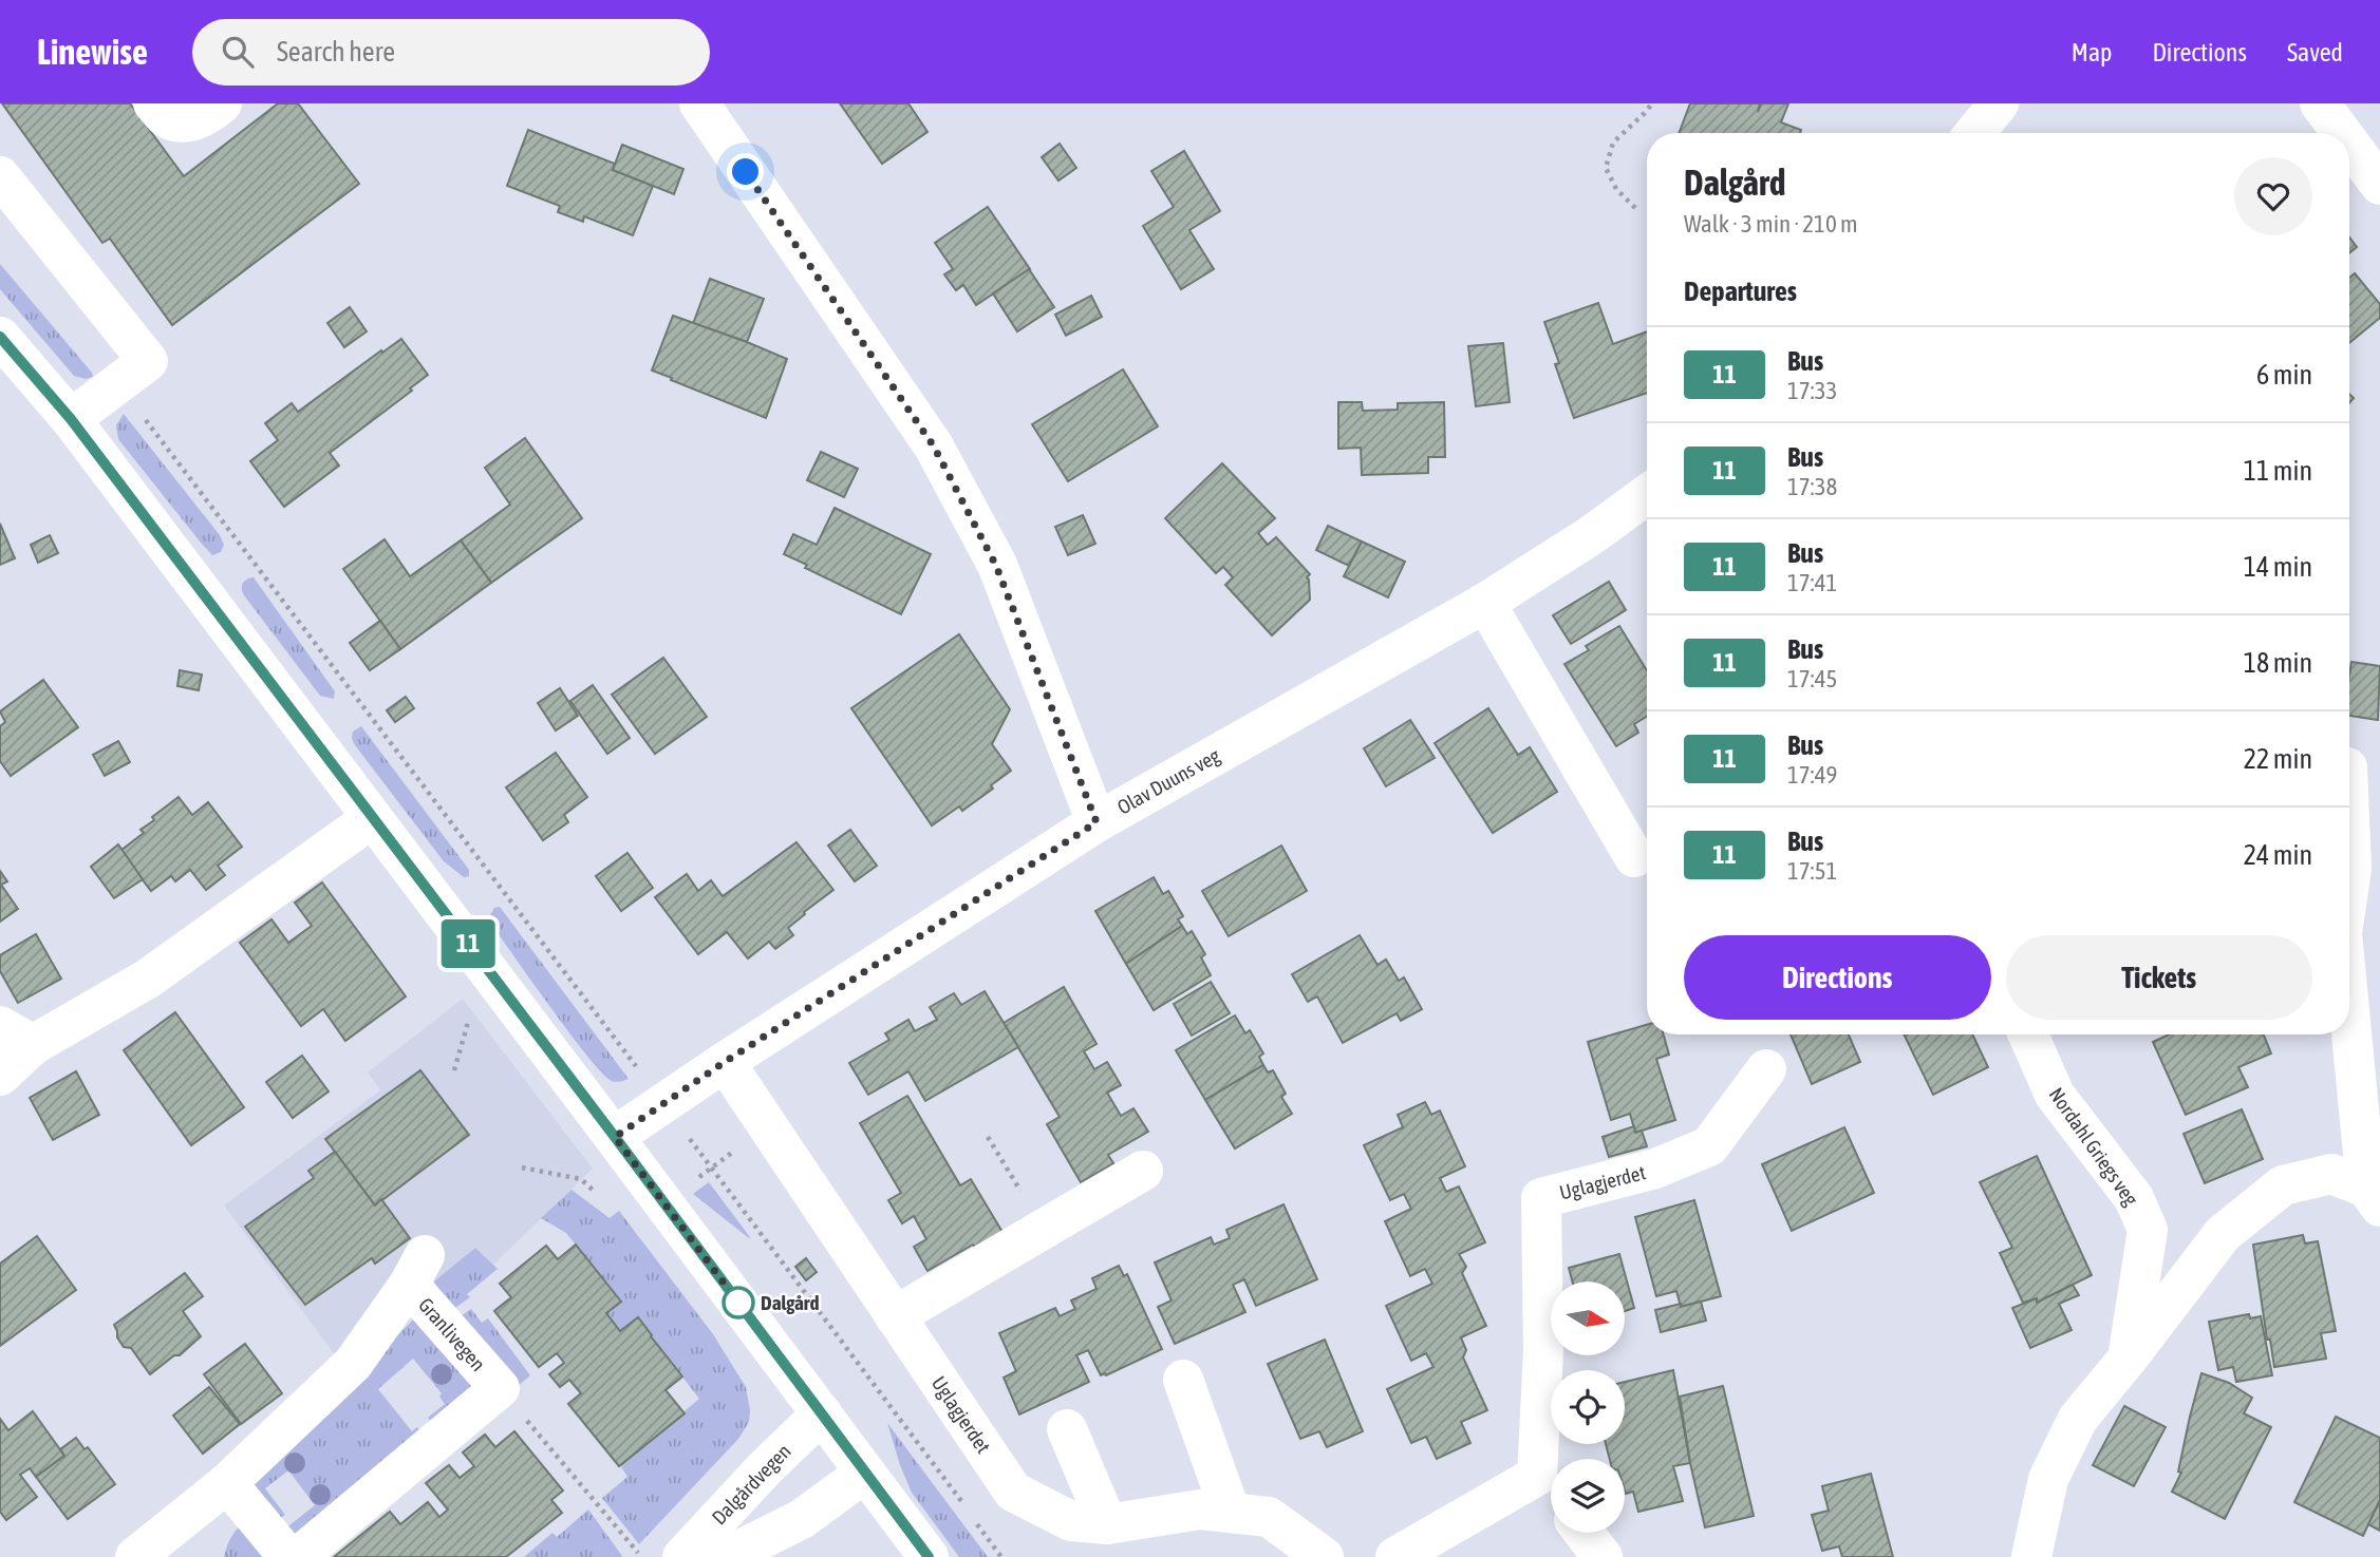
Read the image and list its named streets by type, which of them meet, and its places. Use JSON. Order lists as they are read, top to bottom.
{
  "streets": {
    "street": [
      "Olav Duuns veg",
      "Nordahl Griegs veg",
      "Uglagjerdet",
      "Granlivegen",
      "Dalgårdvegen"
    ]
  },
  "crossings": [
    ["Olav Duuns veg", "Uglagjerdet"]
  ],
  "places": ["Dalgård"],
  "lines": ["bus line 11"],
  "north": "right",
  "page": {
    "header": "Linewise",
    "search": "Search here",
    "nav": ["Map", "Directions", "Saved"],
    "on_map": "11",
    "heading": [
      ["Dalgård", "Walk · 3 min · 210 m"],
      "Departures"
    ],
    "list": [
      {
        "mark": "11",
        "name": "Bus",
        "note": "17:33",
        "value": "6 min"
      },
      {
        "mark": "11",
        "name": "Bus",
        "note": "17:38",
        "value": "11 min"
      },
      {
        "mark": "11",
        "name": "Bus",
        "note": "17:41",
        "value": "14 min"
      },
      {
        "mark": "11",
        "name": "Bus",
        "note": "17:45",
        "value": "18 min"
      },
      {
        "mark": "11",
        "name": "Bus",
        "note": "17:49",
        "value": "22 min"
      },
      {
        "mark": "11",
        "name": "Bus",
        "note": "17:51",
        "value": "24 min"
      }
    ],
    "buttons": ["Directions", "Tickets"]
  }
}
